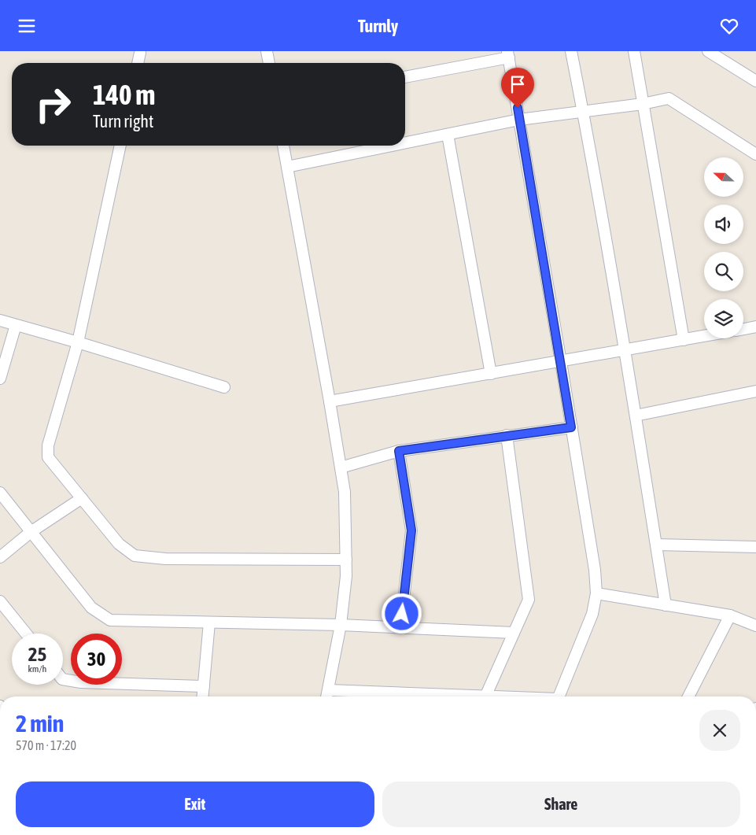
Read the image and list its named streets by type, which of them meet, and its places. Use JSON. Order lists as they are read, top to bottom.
{
  "north": "left",
  "page": {
    "header": "Turnly",
    "turn": ["140 m", "Turn right"],
    "speed": "25 km/h",
    "limit": "30",
    "heading": ["2 min", "570 m · 17:20"],
    "buttons": ["Exit", "Share"]
  }
}
